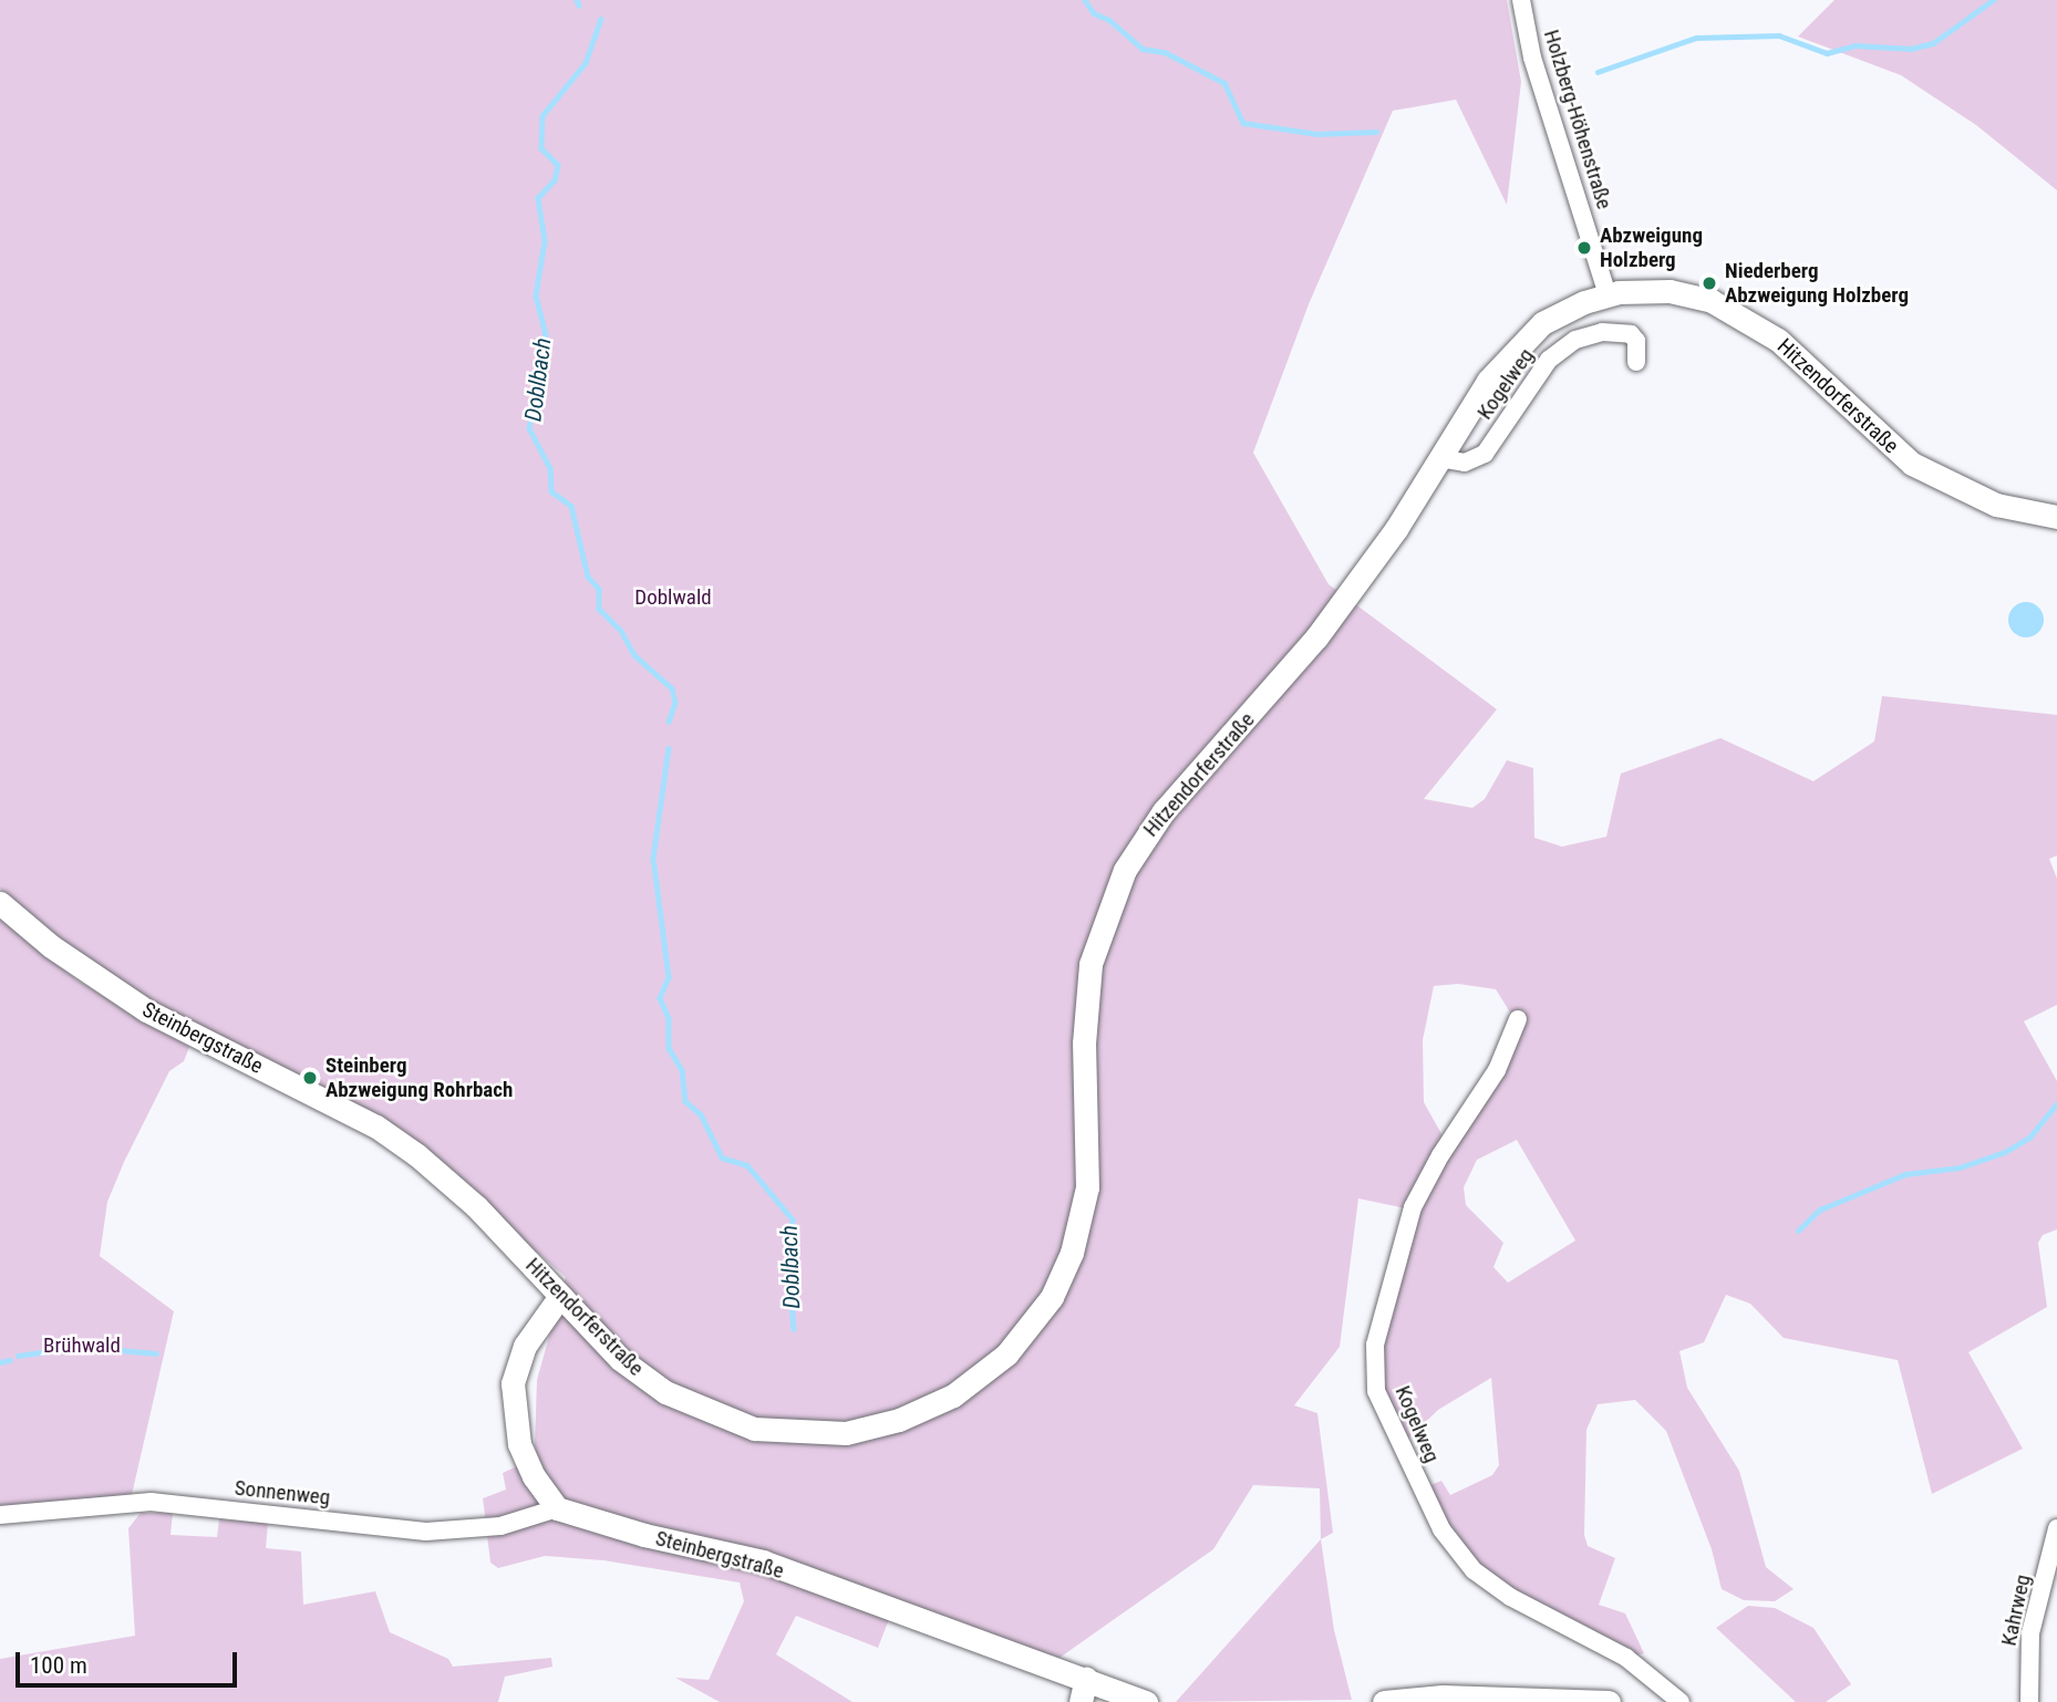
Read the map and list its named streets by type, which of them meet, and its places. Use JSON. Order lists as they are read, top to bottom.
{
  "streets": {
    "main road": ["Hitzendorferstraße", "Steinbergstraße"],
    "street": [
      "Holzberg-Höhenstraße",
      "Kogelweg",
      "Sonnenweg",
      "Kahrweg"
    ]
  },
  "crossings": [
    ["Holzberg-Höhenstraße", "Hitzendorferstraße"],
    ["Kogelweg", "Hitzendorferstraße"],
    ["Hitzendorferstraße", "Steinbergstraße"],
    ["Steinbergstraße", "Sonnenweg"]
  ],
  "water": ["Doblbach"],
  "parks": ["Doblwald", "Brühwald"],
  "places": ["Abzweigung Holzberg", "Niederberg Abzweigung Holzberg", "Steinberg Abzweigung Rohrbach"],
  "scale_bar": "100 m"
}
